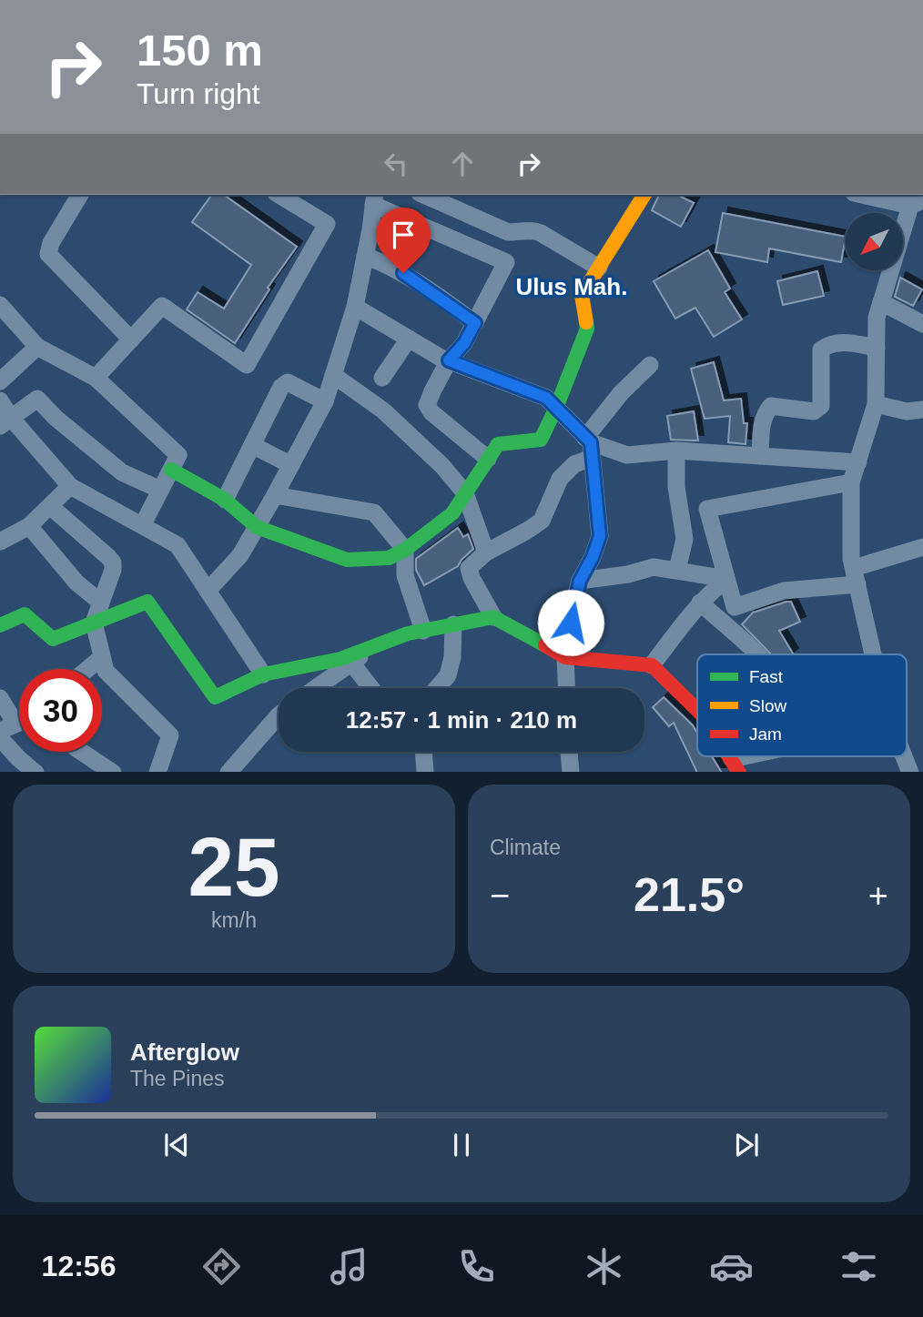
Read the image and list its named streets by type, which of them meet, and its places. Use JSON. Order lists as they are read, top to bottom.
{
  "districts": ["Ulus Mah."],
  "legend": ["Fast", "Slow", "Jam"],
  "north": "bottom left",
  "page": {
    "turn": ["150 m", "Turn right"],
    "limit": "30",
    "trip": "12:57 · 1 min · 210 m",
    "tile": [
      ["25", "km/h"],
      "Climate"
    ],
    "heat": ["−", "21.5°", "+"],
    "song": ["Afterglow", "The Pines"],
    "tabs": "12:56"
  }
}
